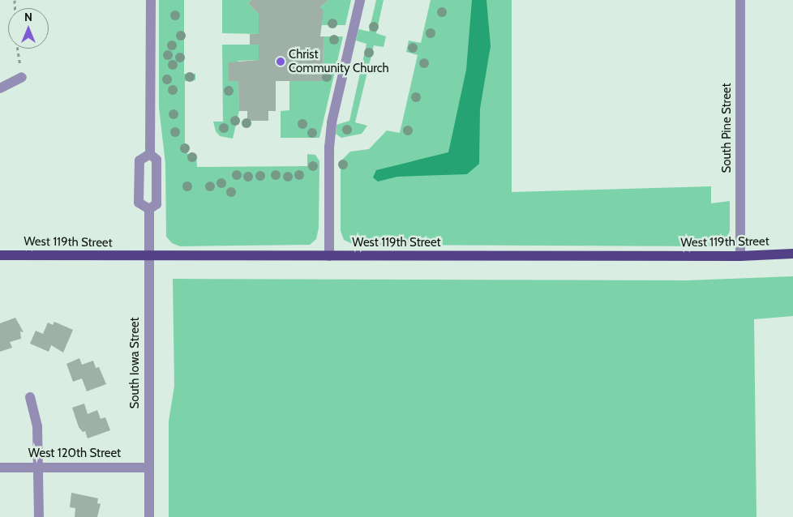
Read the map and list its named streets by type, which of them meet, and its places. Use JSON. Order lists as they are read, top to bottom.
{
  "streets": {
    "main road": ["West 119th Street"],
    "street": ["South Pine Street", "South Iowa Street", "West 120th Street"]
  },
  "crossings": [
    ["South Pine Street", "West 119th Street"],
    ["West 119th Street", "South Iowa Street"],
    ["South Iowa Street", "West 120th Street"]
  ],
  "places": ["Christ Community Church"],
  "north": "top"
}
